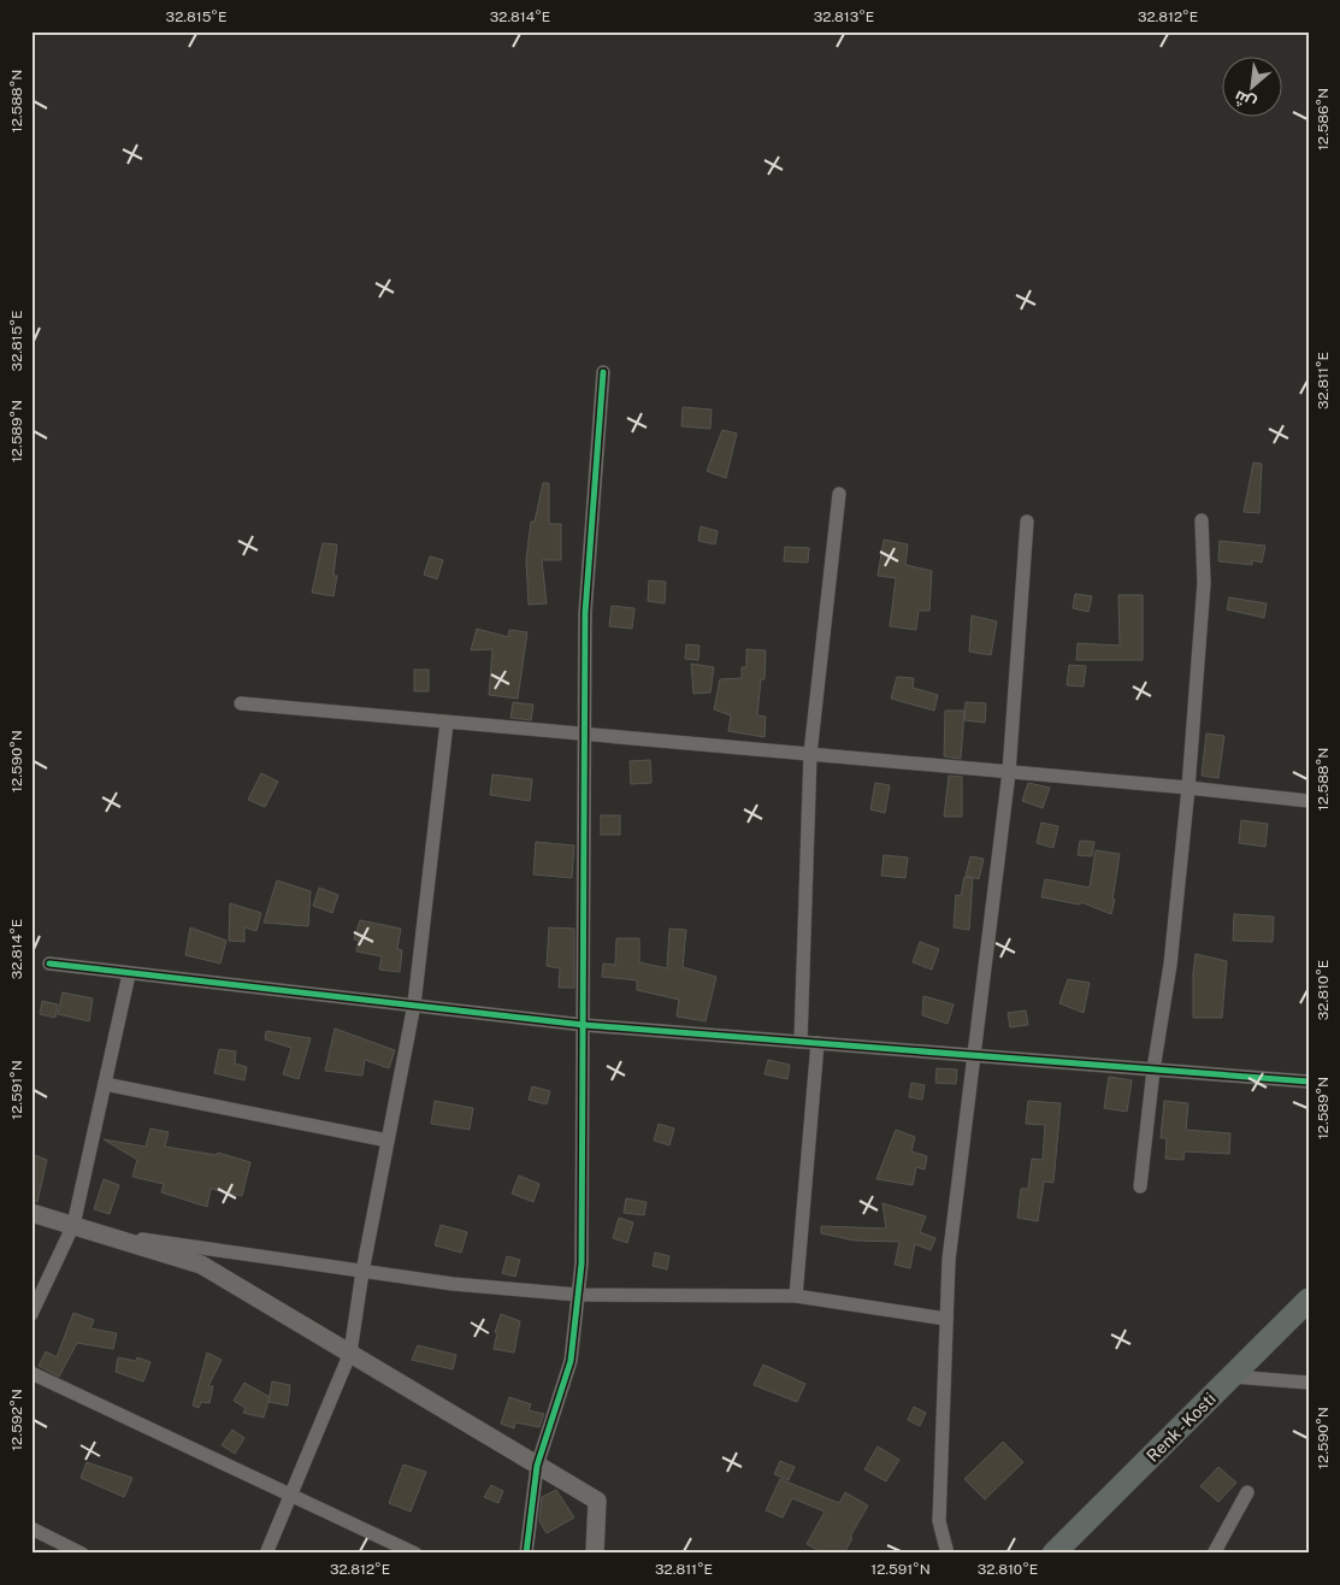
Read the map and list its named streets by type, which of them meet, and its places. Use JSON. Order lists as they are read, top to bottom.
{
  "streets": {
    "main road": ["Renk - Kosti"]
  },
  "north": "bottom left",
  "coordinates": [
    "32.815°E",
    "32.814°E",
    "32.813°E",
    "32.812°E",
    "12.588°N",
    "12.586°N",
    "32.811°E",
    "12.589°N",
    "12.590°N",
    "32.810°E",
    "12.591°N",
    "12.592°N"
  ]
}
